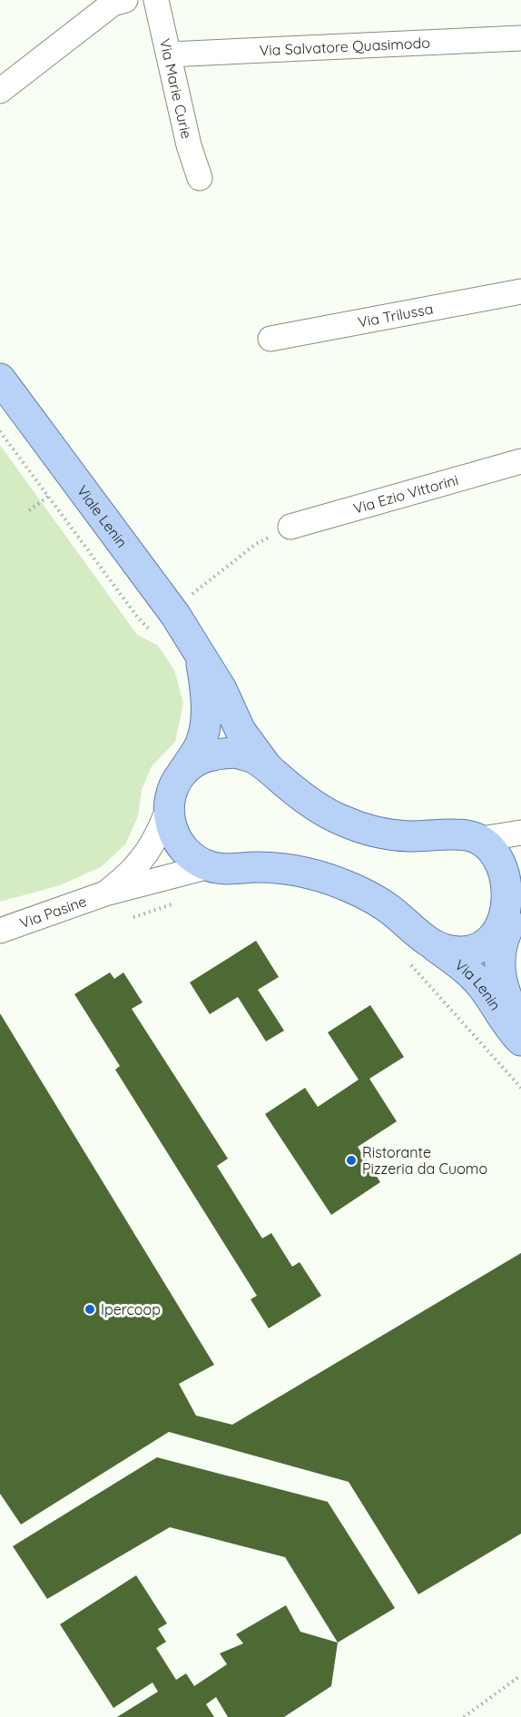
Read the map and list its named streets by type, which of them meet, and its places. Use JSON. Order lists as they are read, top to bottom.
{
  "streets": {
    "main road": ["Viale Lenin", "Via Lenin"],
    "street": [
      "Via Salvatore Quasimodo",
      "Via Marie Curie",
      "Via Trilussa",
      "Via Ezio Vittorini",
      "Via Pasine"
    ]
  },
  "crossings": [
    ["Via Salvatore Quasimodo", "Via Marie Curie"]
  ],
  "places": ["Ristorante Pizzeria da Cuomo", "Ipercoop"]
}
